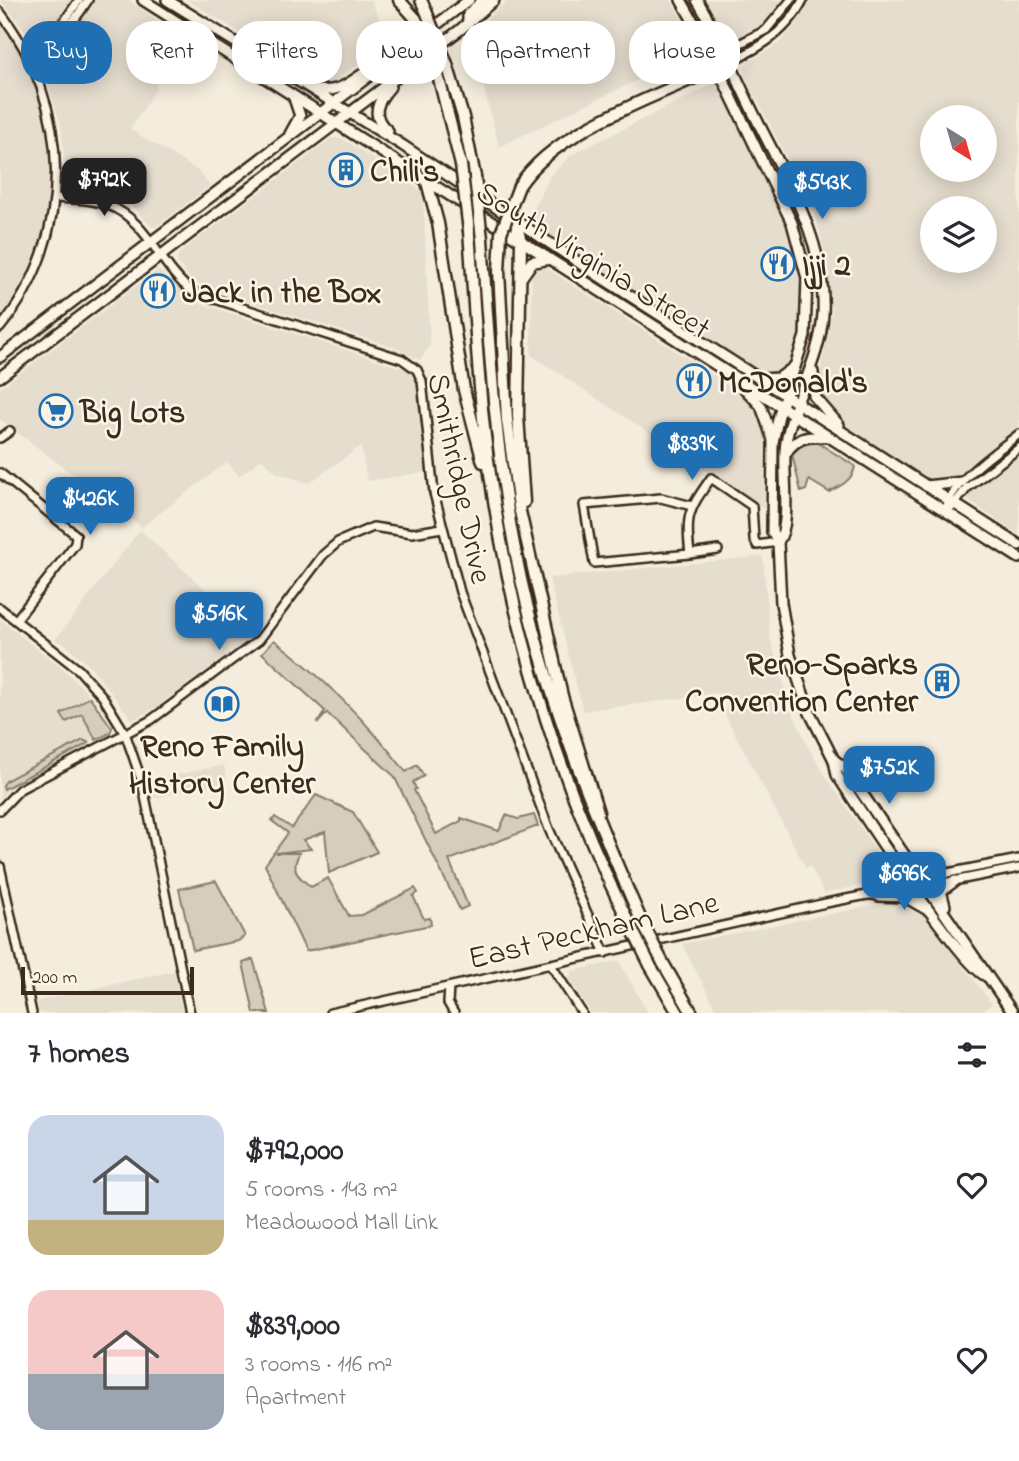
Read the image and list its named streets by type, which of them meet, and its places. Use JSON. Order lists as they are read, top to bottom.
{
  "streets": {
    "main road": ["South Virginia Street"],
    "street": ["Smithridge Drive", "East Peckham Lane"]
  },
  "crossings": [
    ["Smithridge Drive", "East Peckham Lane"]
  ],
  "places": {
    "building": ["Chili's", "Reno-Sparks Convention Center"],
    "restaurant": ["Ijji 2", "Jack in the Box", "McDonald's"],
    "supermarket": ["Big Lots"],
    "library": ["Reno Family History Center"]
  },
  "scale_bar": "200 m",
  "north": "bottom right",
  "page": {
    "chip": [
      "Buy",
      "Rent",
      "Filters",
      "New",
      "Apartment",
      "House"
    ],
    "price": [
      "$792K",
      "$543K",
      "$839K",
      "$426K",
      "$516K",
      "$752K",
      "$696K"
    ],
    "scale": "200 m",
    "heading": "7 homes",
    "list": [
      {
        "name": "$792,000",
        "note": "5 rooms · 143 m² · Meadowood Mall Link"
      },
      {
        "name": "$839,000",
        "note": "3 rooms · 116 m² · Apartment"
      }
    ]
  }
}
